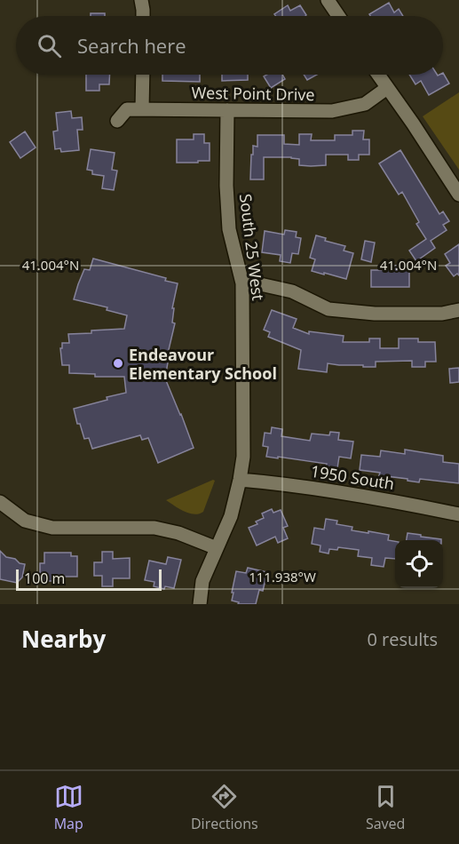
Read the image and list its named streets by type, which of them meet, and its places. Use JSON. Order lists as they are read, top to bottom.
{
  "streets": {
    "street": ["West Point Drive", "South 25 West", "1950 South"]
  },
  "crossings": [
    ["West Point Drive", "South 25 West"],
    ["South 25 West", "1950 South"]
  ],
  "places": ["Endeavour Elementary School"],
  "scale_bar": "100 m",
  "page": {
    "search": "Search here",
    "scale": "100 m",
    "heading": ["Nearby", "0 results"],
    "nav": ["Map", "Directions", "Saved"]
  },
  "coordinates": ["41.004°N", "111.938°W"]
}
